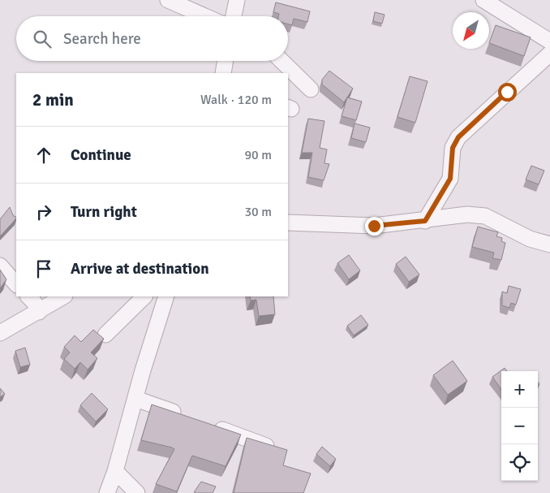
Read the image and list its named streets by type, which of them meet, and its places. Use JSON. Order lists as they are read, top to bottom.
{
  "north": "bottom left",
  "page": {
    "search": "Search here",
    "heading": ["2 min", "Walk · 120 m"],
    "list": [
      ["Continue", "90 m"],
      ["Turn right", "30 m"],
      "Arrive at destination"
    ],
    "map_buttons": ["+", "−"]
  }
}
